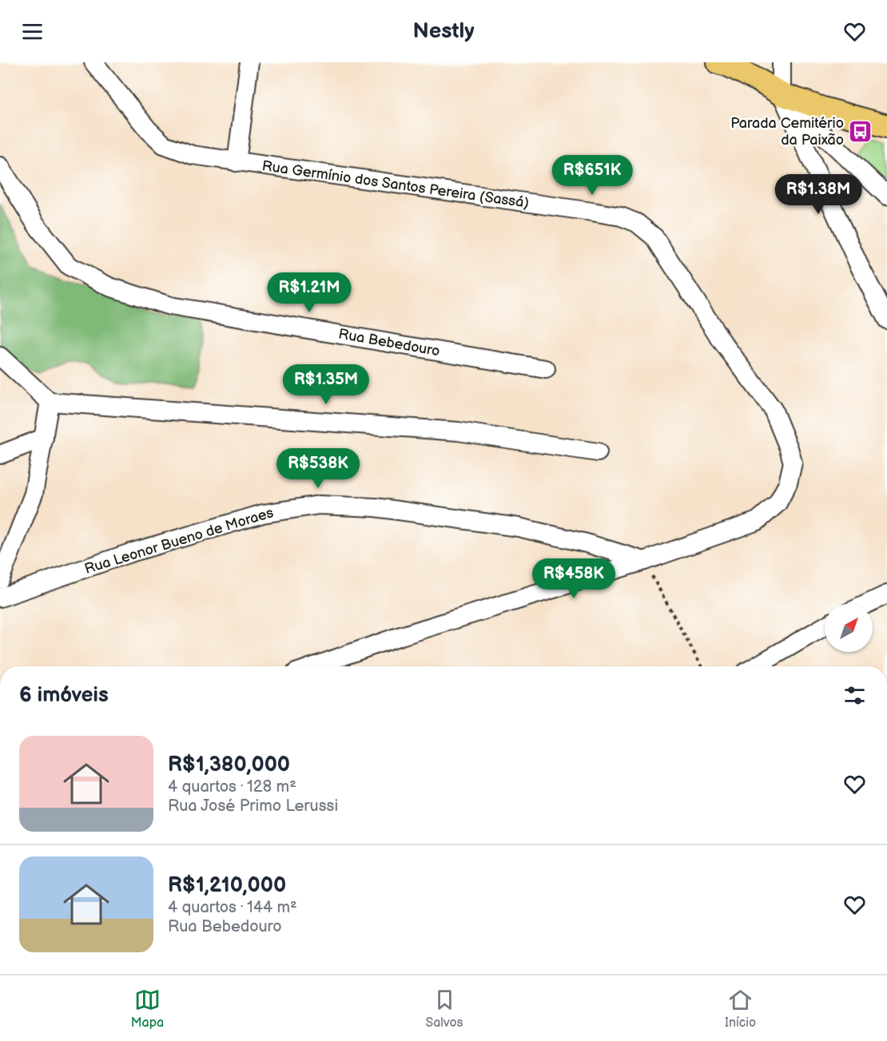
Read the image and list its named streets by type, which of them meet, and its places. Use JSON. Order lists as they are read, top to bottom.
{
  "streets": {
    "street": ["Rua Germínio dos Santos Pereira (Sassá)", "Rua Bebedouro", "Rua Leonor Bueno de Moraes"]
  },
  "crossings": [
    ["Rua Germínio dos Santos Pereira (Sassá)", "Rua Leonor Bueno de Moraes"]
  ],
  "places": {
    "bus stop": ["Parada Cemitério da Paixão"]
  },
  "north": "top right",
  "page": {
    "header": "Nestly",
    "price": [
      "R$651K",
      "R$1.38M",
      "R$1.21M",
      "R$1.35M",
      "R$538K",
      "R$458K"
    ],
    "heading": "6 imóveis",
    "list": [
      {
        "name": "R$1,380,000",
        "note": "4 quartos · 128 m² · Rua José Primo Lerussi"
      },
      {
        "name": "R$1,210,000",
        "note": "4 quartos · 144 m² · Rua Bebedouro"
      }
    ],
    "tabs": ["Mapa", "Salvos", "Início"]
  }
}
